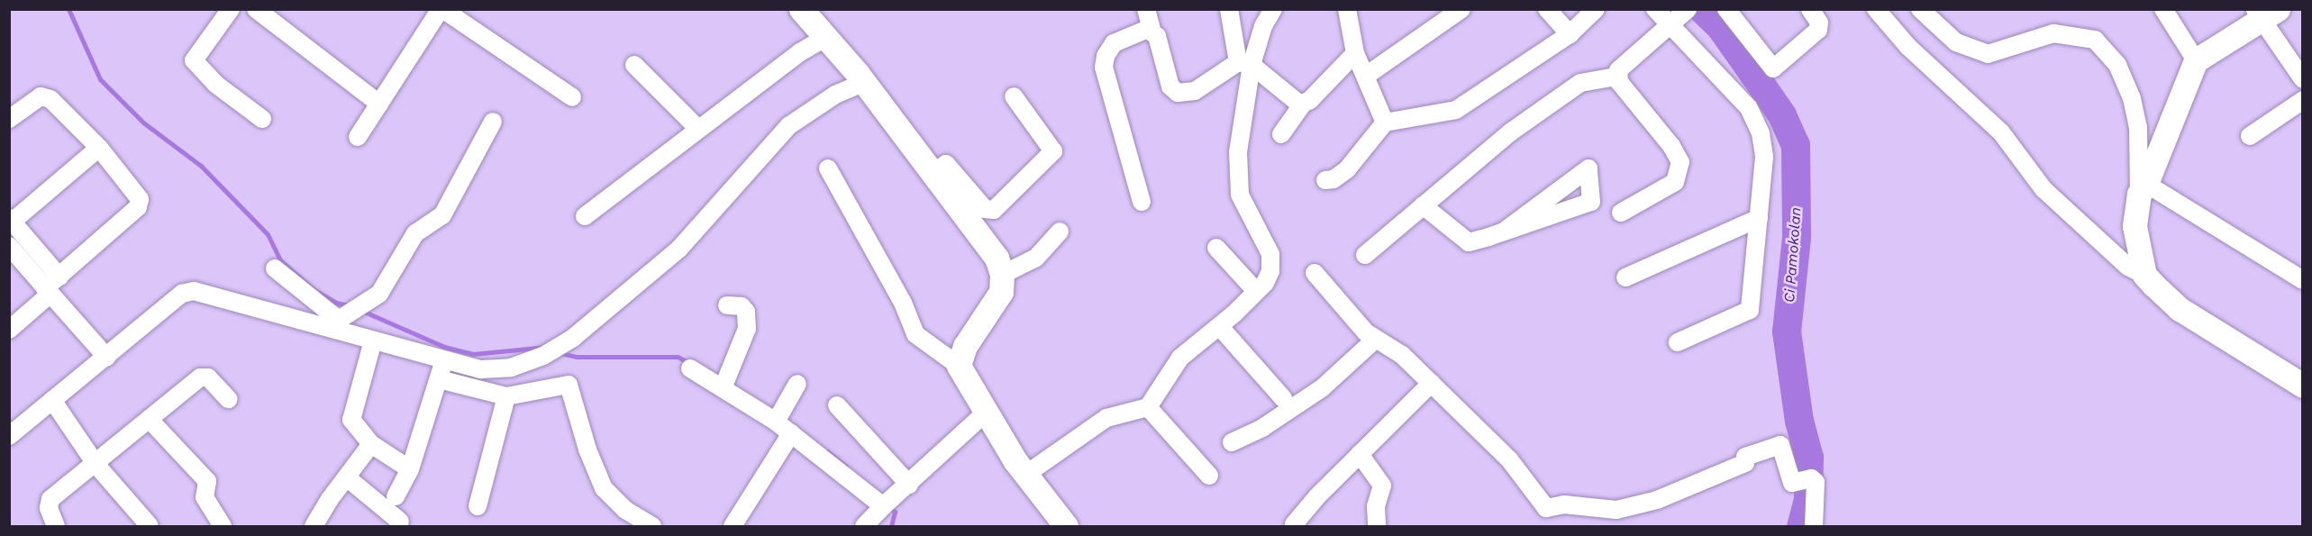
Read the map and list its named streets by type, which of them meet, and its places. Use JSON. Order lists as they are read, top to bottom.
{
  "water": ["Ci Pamokolan"]
}
